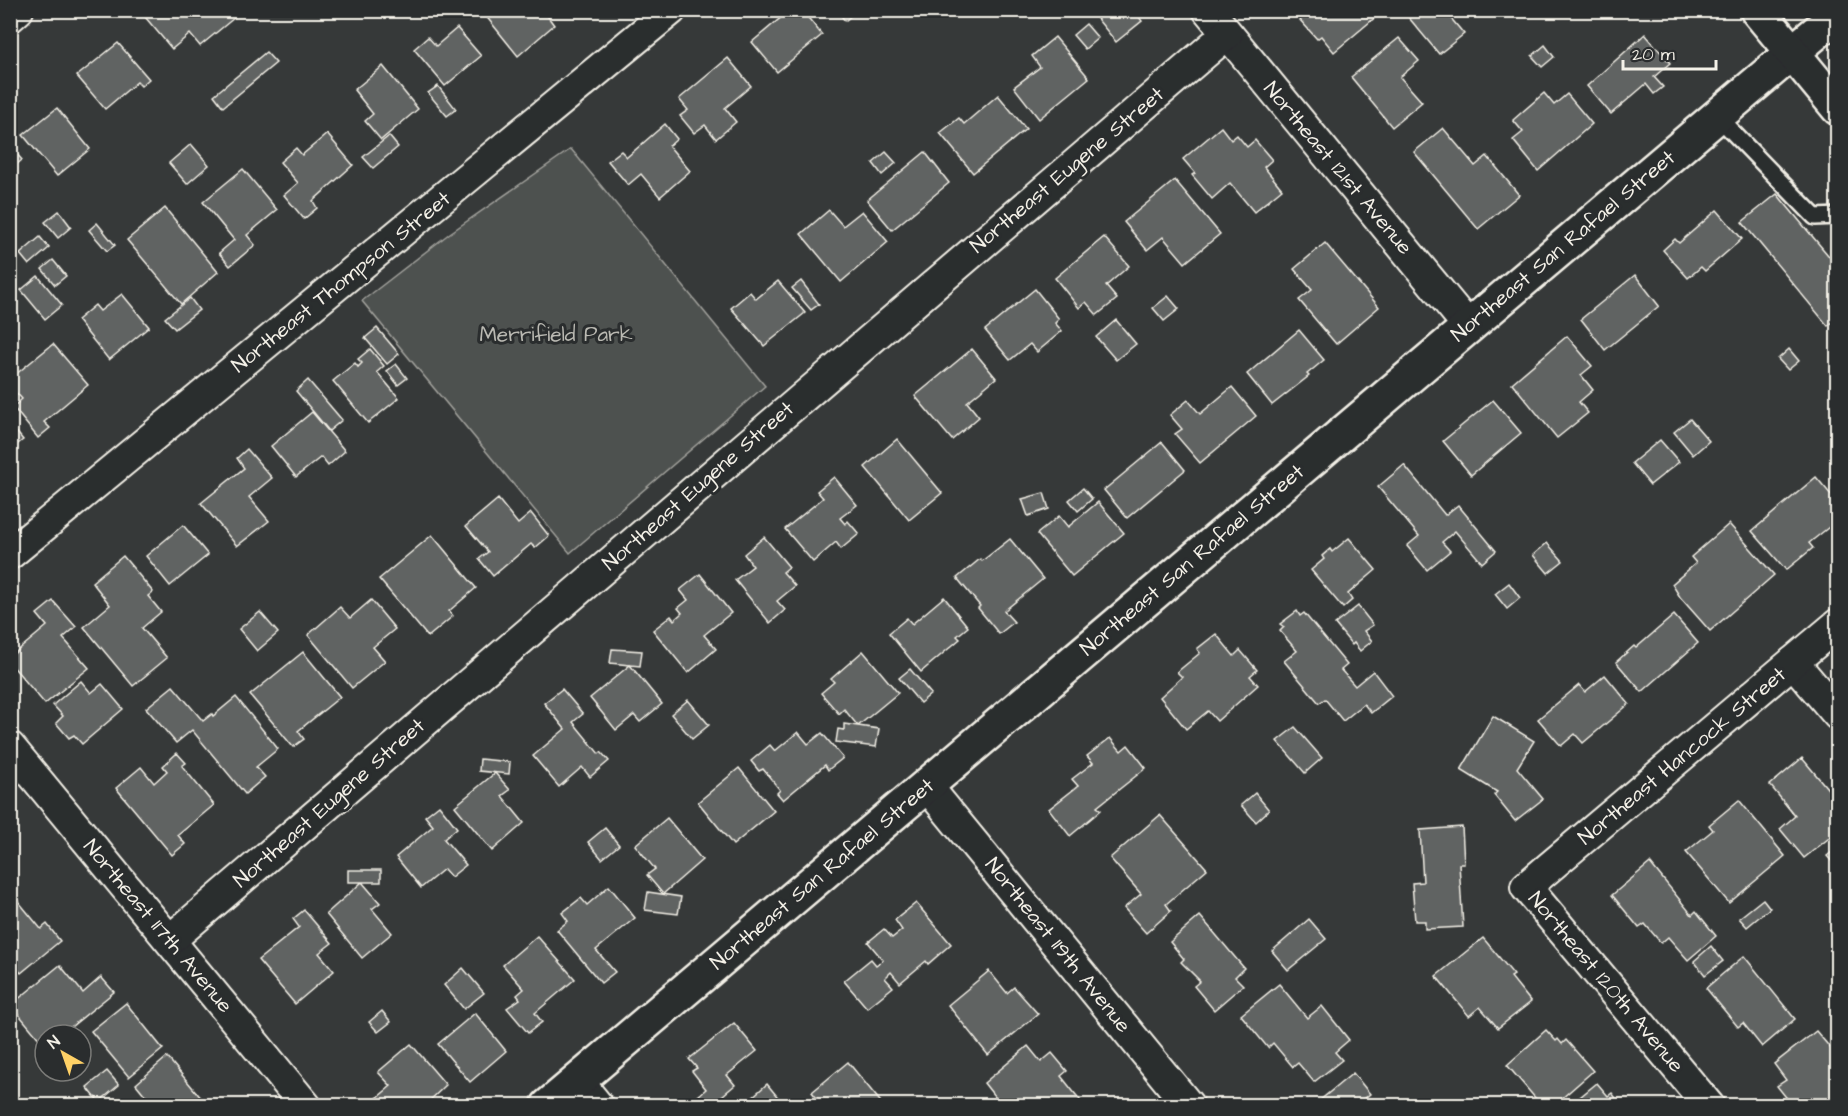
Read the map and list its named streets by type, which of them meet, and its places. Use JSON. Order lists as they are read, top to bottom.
{
  "streets": {
    "street": [
      "Northeast 121st Avenue",
      "Northeast Eugene Street",
      "Northeast San Rafael Street",
      "Northeast Thompson Street",
      "Northeast Hancock Street",
      "Northeast 117th Avenue",
      "Northeast 119th Avenue",
      "Northeast 120th Avenue"
    ]
  },
  "crossings": [
    ["Northeast 121st Avenue", "Northeast Eugene Street"],
    ["Northeast 121st Avenue", "Northeast San Rafael Street"],
    ["Northeast Eugene Street", "Northeast 117th Avenue"],
    ["Northeast San Rafael Street", "Northeast 119th Avenue"],
    ["Northeast Hancock Street", "Northeast 120th Avenue"]
  ],
  "parks": ["Merrifield Park"],
  "scale_bar": "20 m",
  "north": "top left"
}
